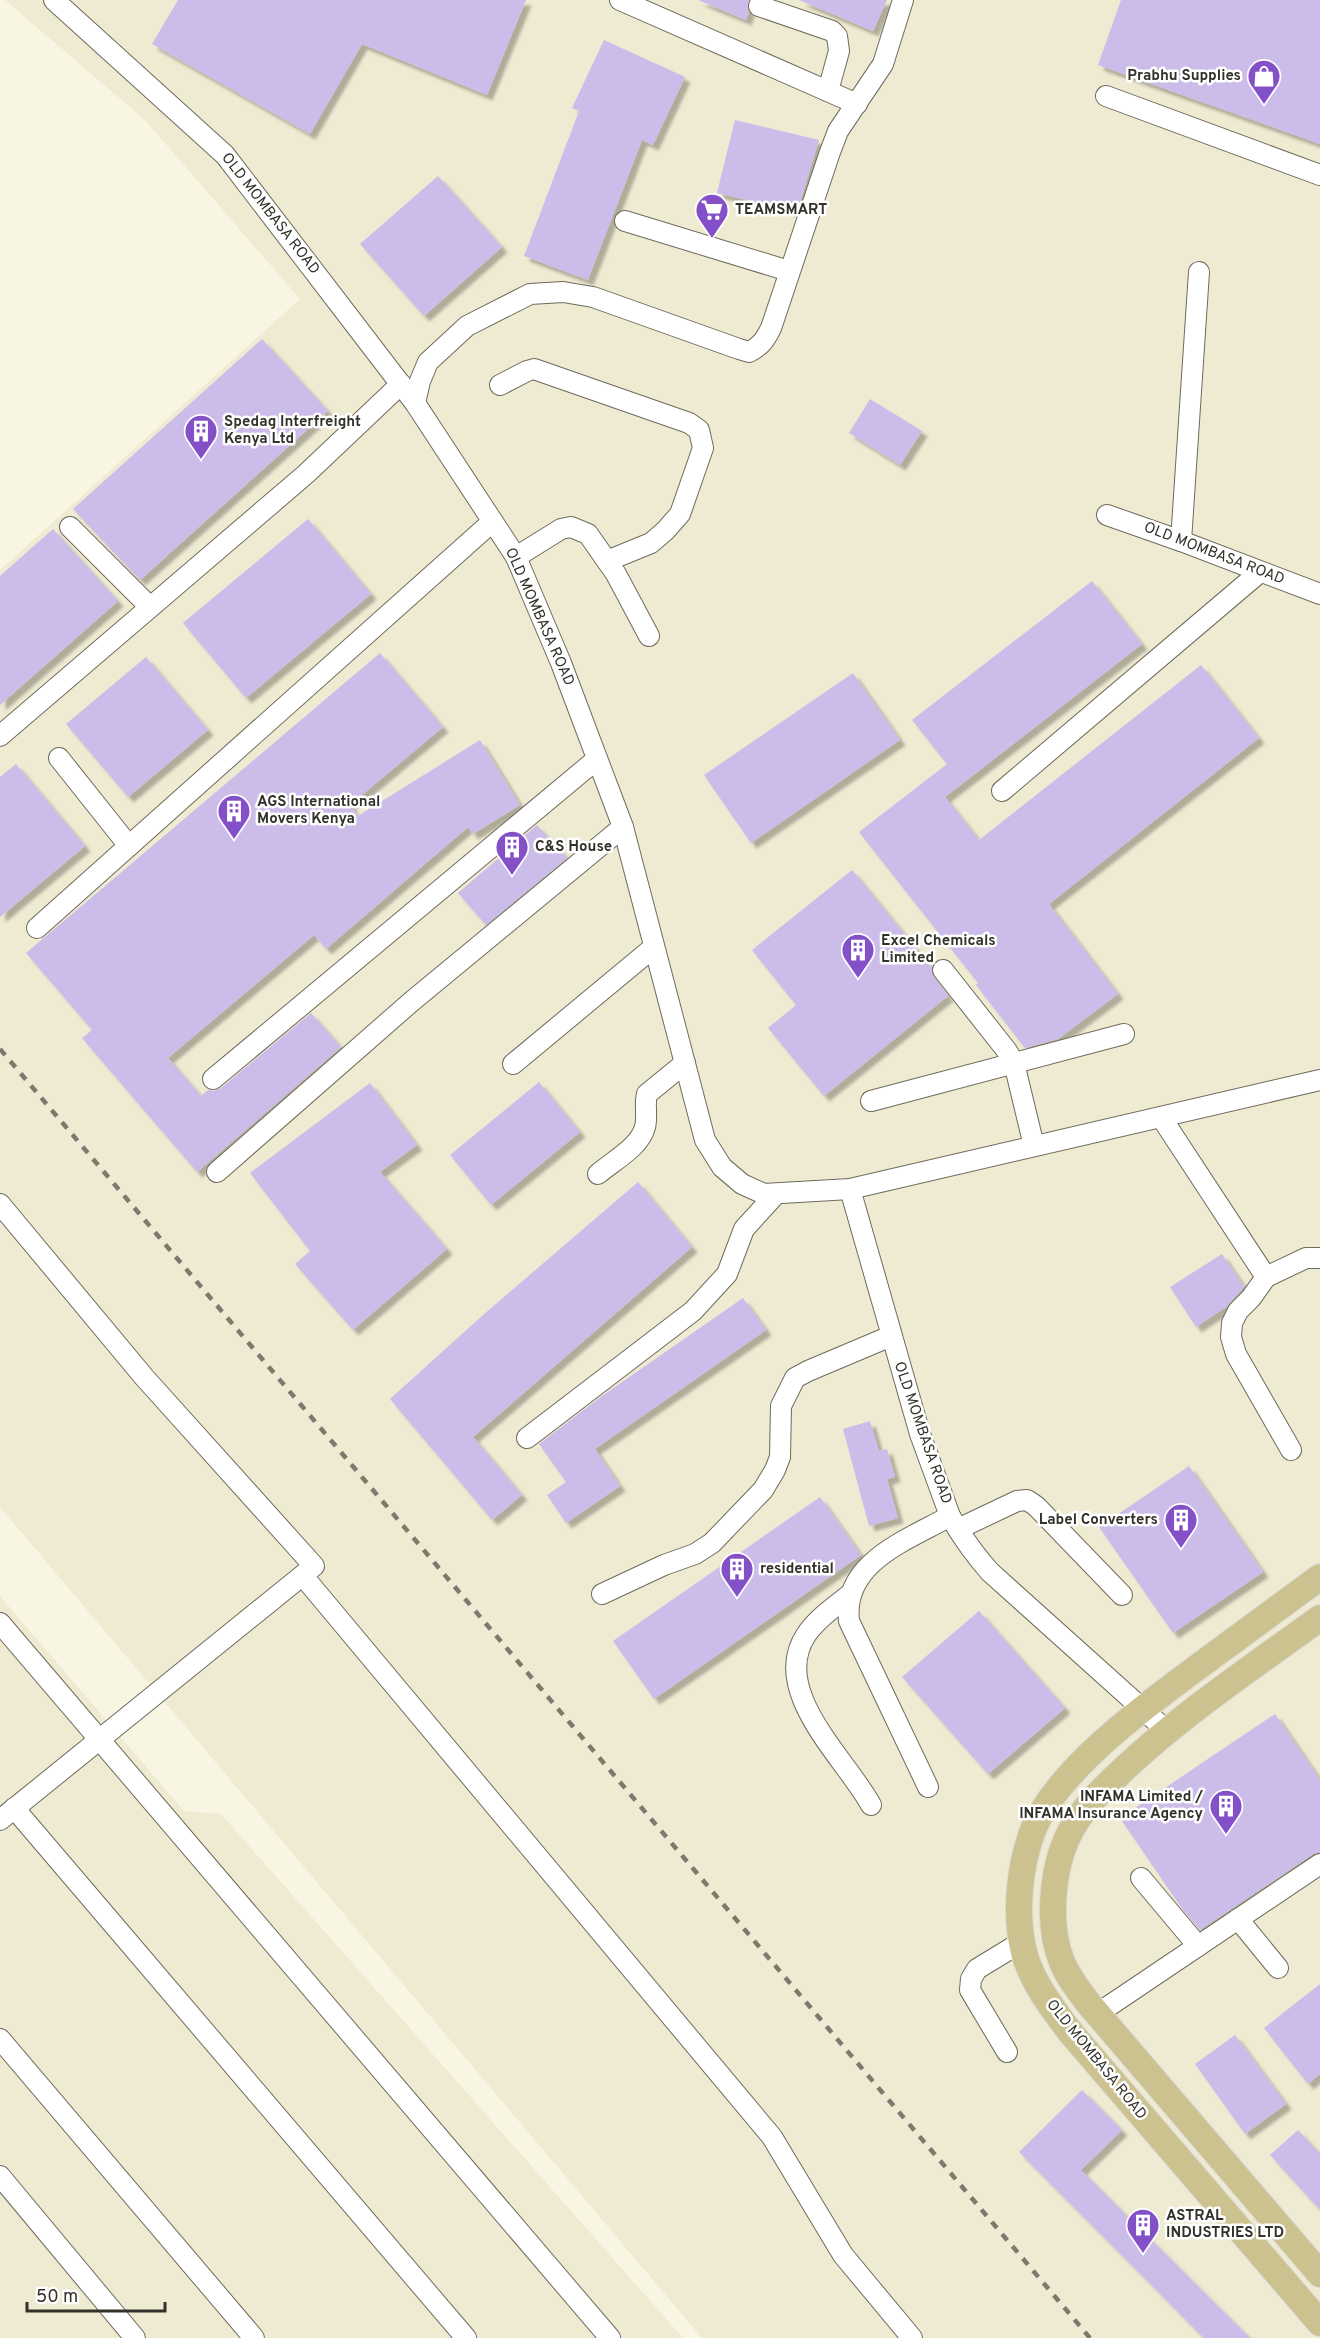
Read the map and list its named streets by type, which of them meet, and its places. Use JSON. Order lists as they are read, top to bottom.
{
  "streets": {
    "main road": ["OLD MOMBASA ROAD"]
  },
  "places": {
    "shop": ["Prabhu Supplies"],
    "supermarket": ["TEAMSMART"],
    "building": [
      "Spedag Interfreight Kenya Ltd",
      "AGS International Movers Kenya",
      "C&S House",
      "Excel Chemicals Limited",
      "Label Converters",
      "residential",
      "INFAMA Limited / INFAMA Insurance Agency",
      "ASTRAL INDUSTRIES LTD"
    ]
  },
  "scale_bar": "50 m"
}
